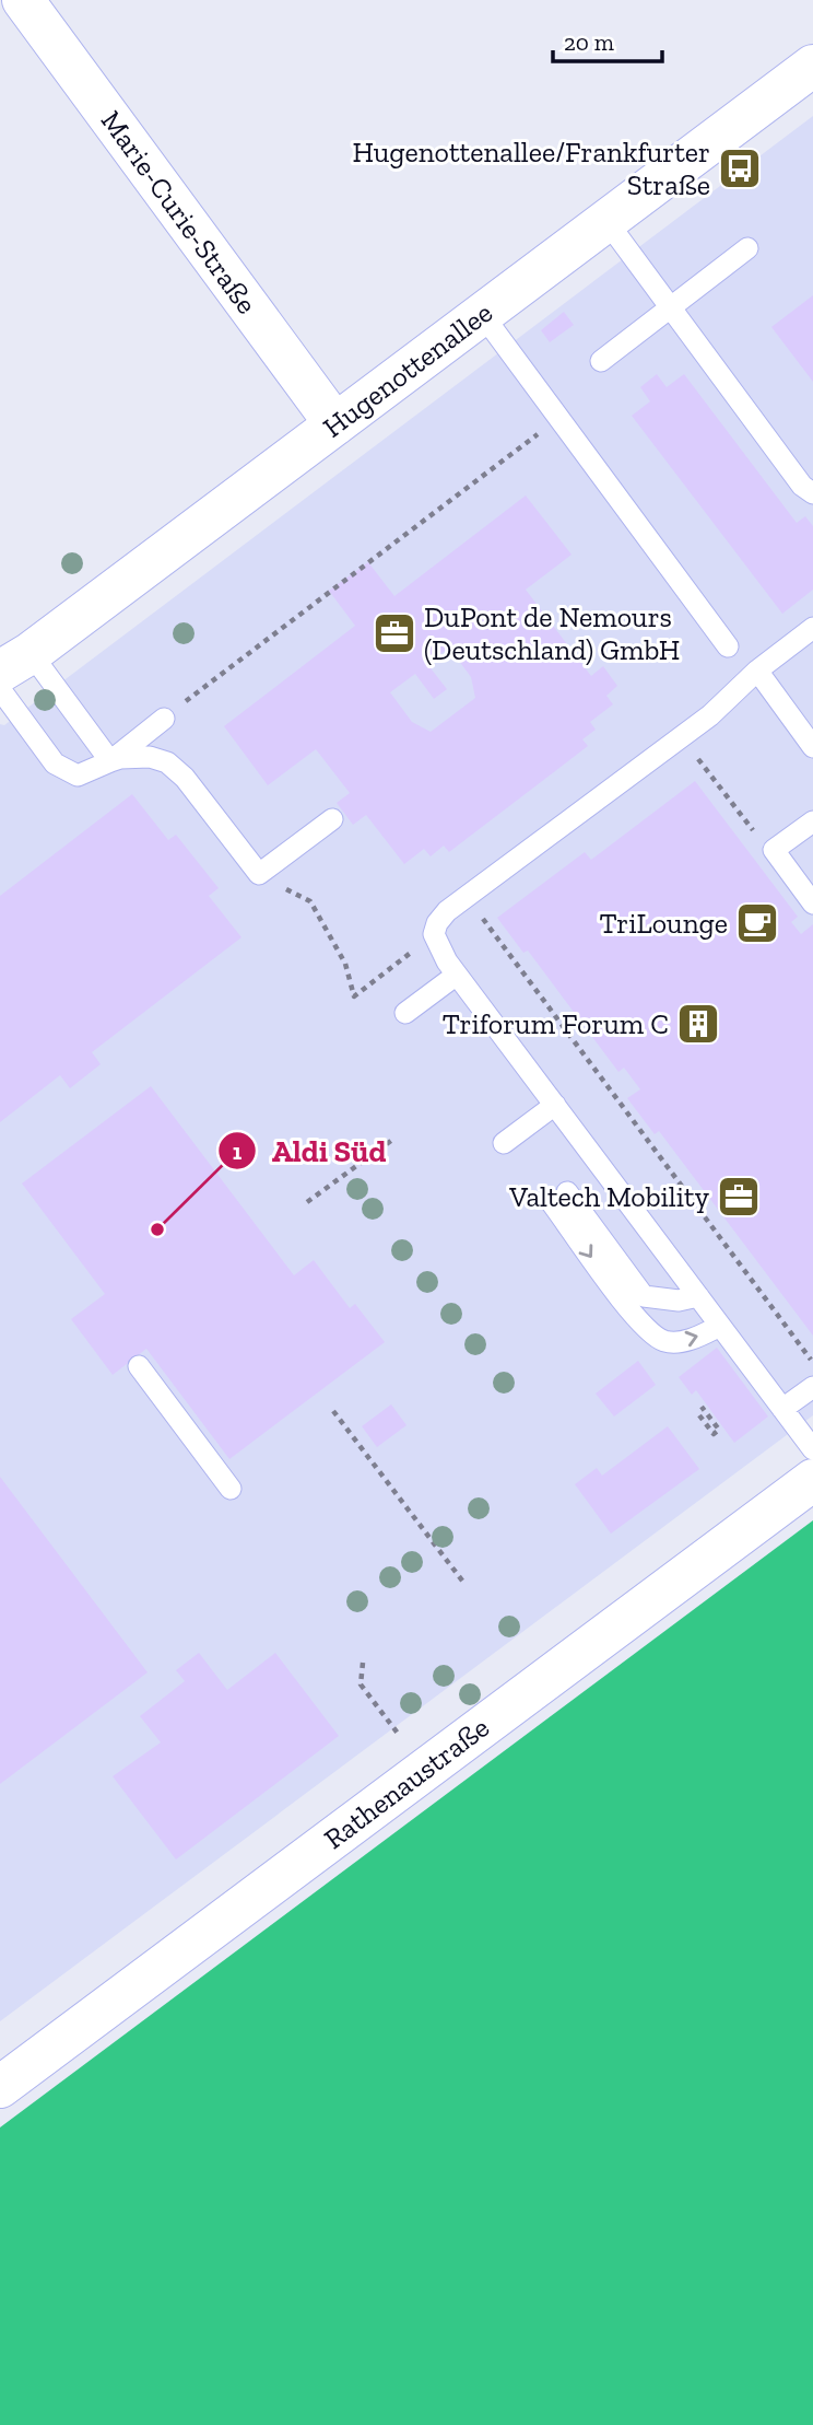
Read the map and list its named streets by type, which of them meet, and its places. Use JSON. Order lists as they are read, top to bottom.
{
  "streets": {
    "street": ["Marie-Curie-Straße", "Hugenottenallee", "Rathenaustraße"]
  },
  "crossings": [
    ["Marie-Curie-Straße", "Hugenottenallee"]
  ],
  "places": {
    "bus stop": ["Hugenottenallee/Frankfurter Straße"],
    "office": ["DuPont de Nemours (Deutschland) GmbH", "Valtech Mobility"],
    "cafe": ["TriLounge"],
    "building": ["Triforum Forum C"],
    "other": ["Aldi Süd"]
  },
  "scale_bar": "20 m"
}
